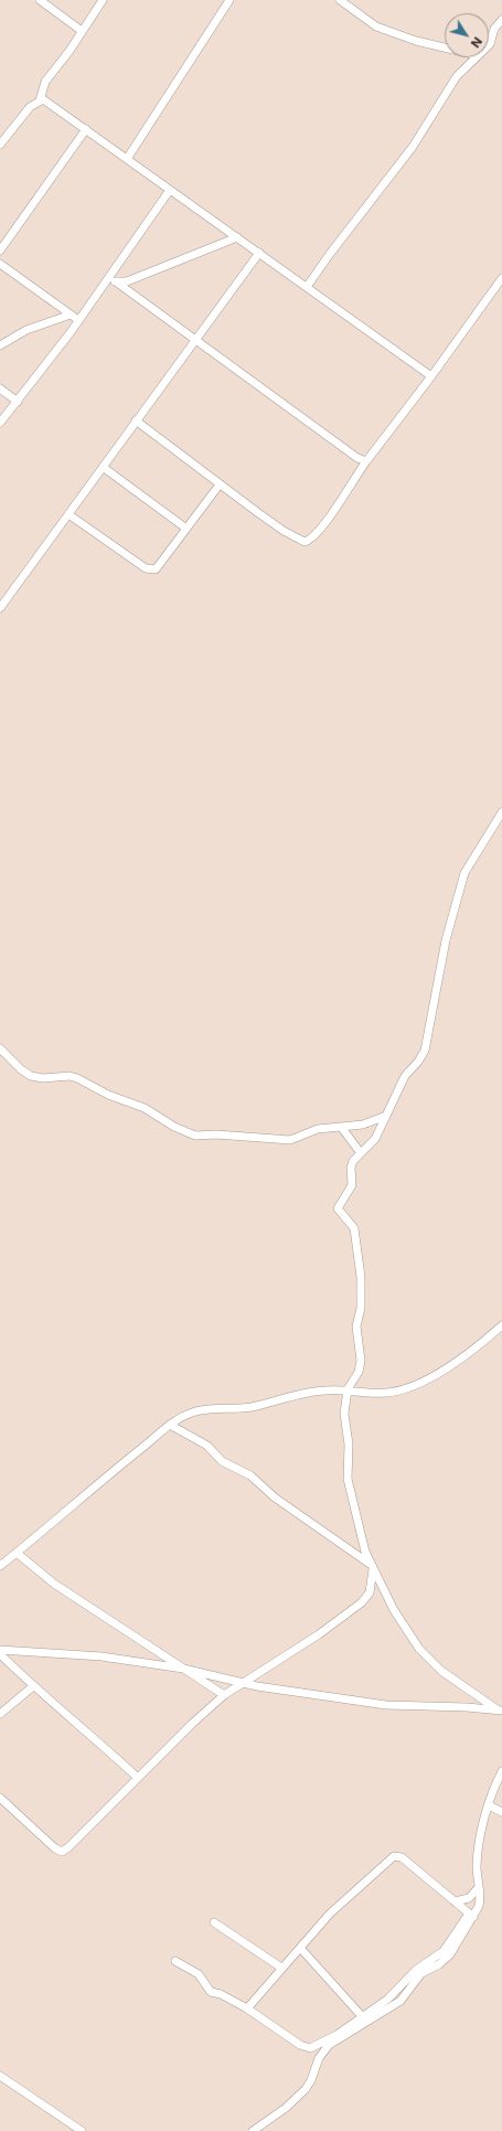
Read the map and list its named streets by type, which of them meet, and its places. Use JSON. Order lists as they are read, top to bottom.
{
  "north": "bottom right"
}
